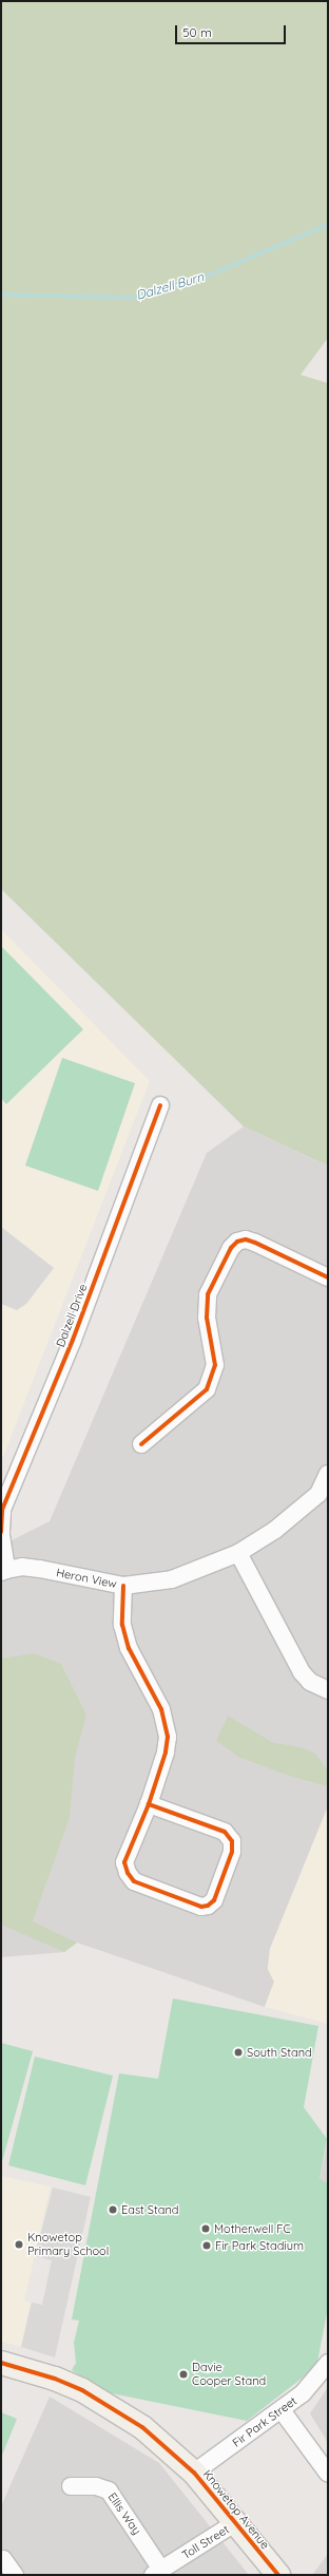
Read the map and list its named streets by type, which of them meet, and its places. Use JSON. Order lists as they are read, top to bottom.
{
  "streets": {
    "street": [
      "Dalzell Drive",
      "Heron View",
      "Fir Park Street",
      "Knowetop Avenue",
      "Ellis Way",
      "Toll Street"
    ]
  },
  "crossings": [
    ["Fir Park Street", "Knowetop Avenue"],
    ["Knowetop Avenue", "Toll Street"],
    ["Ellis Way", "Toll Street"]
  ],
  "water": ["Dalzell Burn"],
  "places": [
    "South Stand",
    "East Stand",
    "Motherwell FC",
    "Knowetop Primary School",
    "Fir Park Stadium",
    "Davie Cooper Stand"
  ],
  "scale_bar": "50 m"
}
